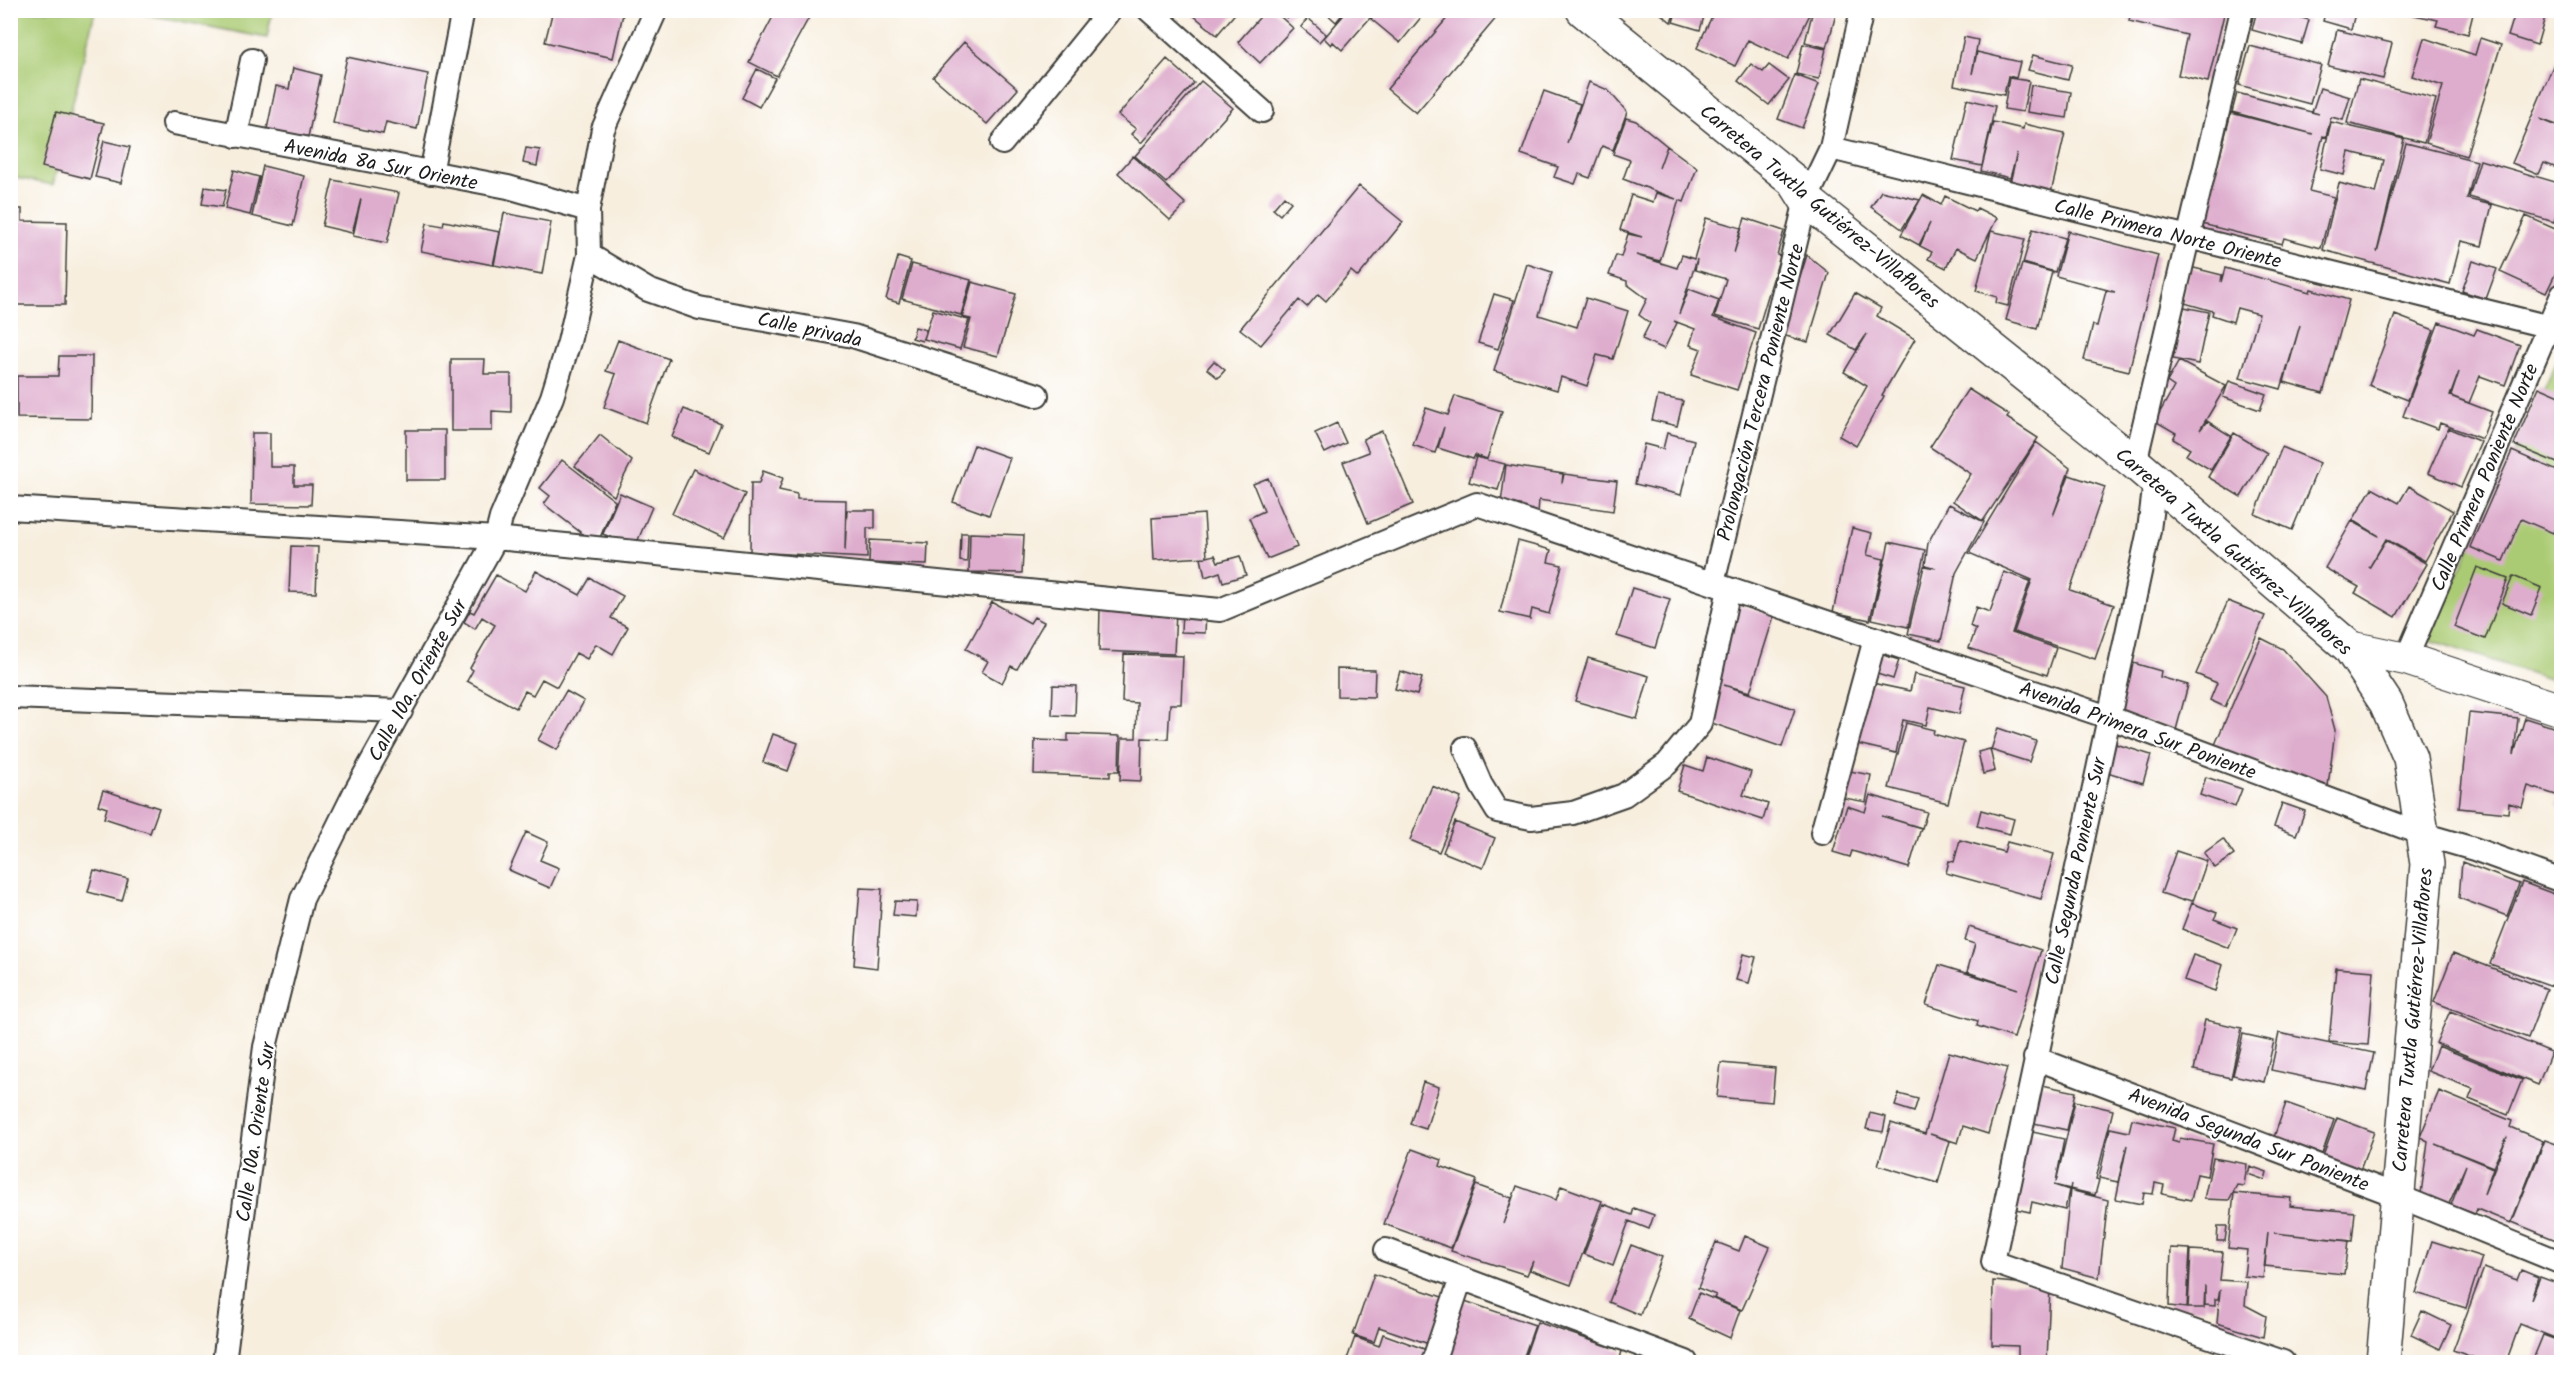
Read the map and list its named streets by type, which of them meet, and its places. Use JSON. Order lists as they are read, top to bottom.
{
  "streets": {
    "main road": ["Carretera Tuxtla Gutiérrez-Villaflores"],
    "street": [
      "Avenida 8a Sur Oriente",
      "Calle Primera Norte Oriente",
      "Calle privada",
      "Prolongación Tercera Poniente Norte",
      "Calle Primera Poniente Norte",
      "Calle 10a. Oriente Sur",
      "Avenida Primera Sur Poniente",
      "Calle Segunda Poniente Sur",
      "Avenida Segunda Sur Poniente"
    ]
  },
  "crossings": [
    ["Avenida 8a Sur Oriente", "Calle 10a. Oriente Sur"],
    ["Carretera Tuxtla Gutiérrez-Villaflores", "Prolongación Tercera Poniente Norte"],
    ["Carretera Tuxtla Gutiérrez-Villaflores", "Avenida Primera Sur Poniente"],
    ["Carretera Tuxtla Gutiérrez-Villaflores", "Calle Segunda Poniente Sur"],
    ["Carretera Tuxtla Gutiérrez-Villaflores", "Avenida Segunda Sur Poniente"],
    ["Calle Primera Norte Oriente", "Calle Primera Poniente Norte"],
    ["Calle Primera Norte Oriente", "Calle Segunda Poniente Sur"],
    ["Calle privada", "Calle 10a. Oriente Sur"],
    ["Prolongación Tercera Poniente Norte", "Avenida Primera Sur Poniente"],
    ["Calle 10a. Oriente Sur", "Avenida Primera Sur Poniente"],
    ["Avenida Primera Sur Poniente", "Calle Segunda Poniente Sur"],
    ["Calle Segunda Poniente Sur", "Avenida Segunda Sur Poniente"]
  ]
}
